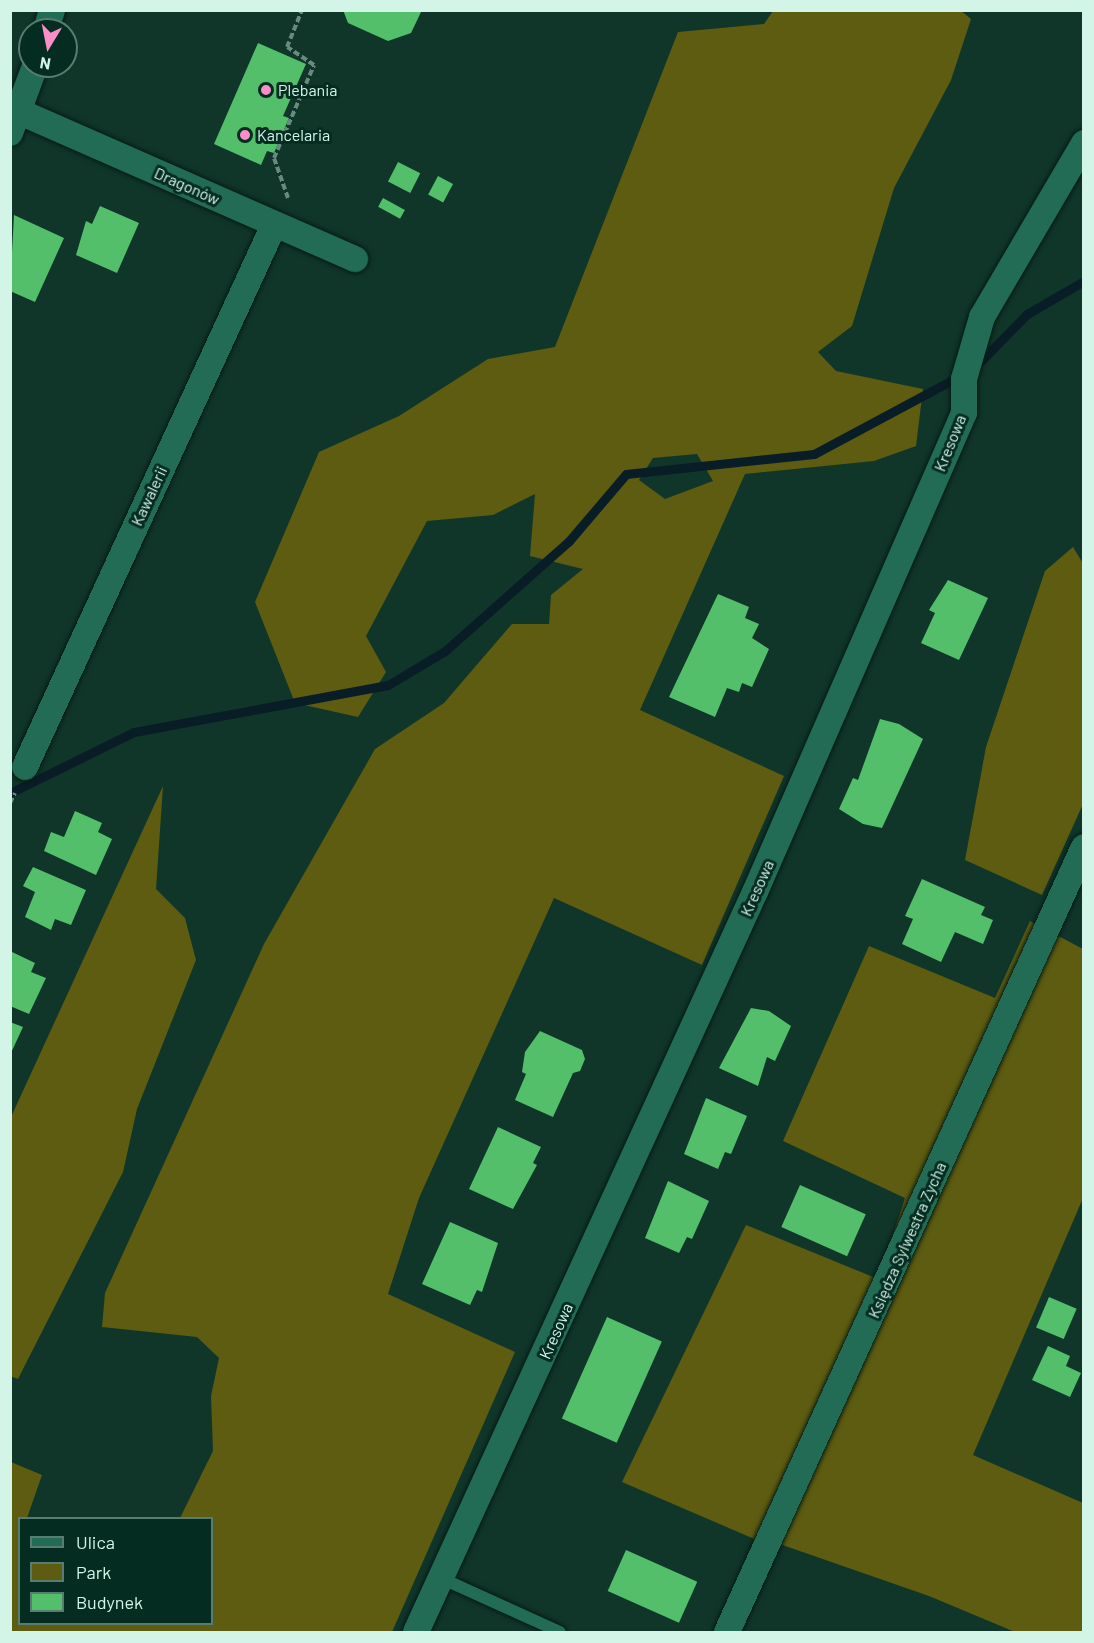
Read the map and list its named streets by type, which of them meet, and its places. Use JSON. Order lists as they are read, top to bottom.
{
  "streets": {
    "street": [
      "Dragonów",
      "Kresowa",
      "Kawalerii",
      "Księdza Sylwestra Zycha"
    ]
  },
  "crossings": [
    ["Dragonów", "Kawalerii"]
  ],
  "places": ["Plebania", "Kancelaria"],
  "legend": ["Ulica", "Park", "Budynek"],
  "north": "bottom"
}
